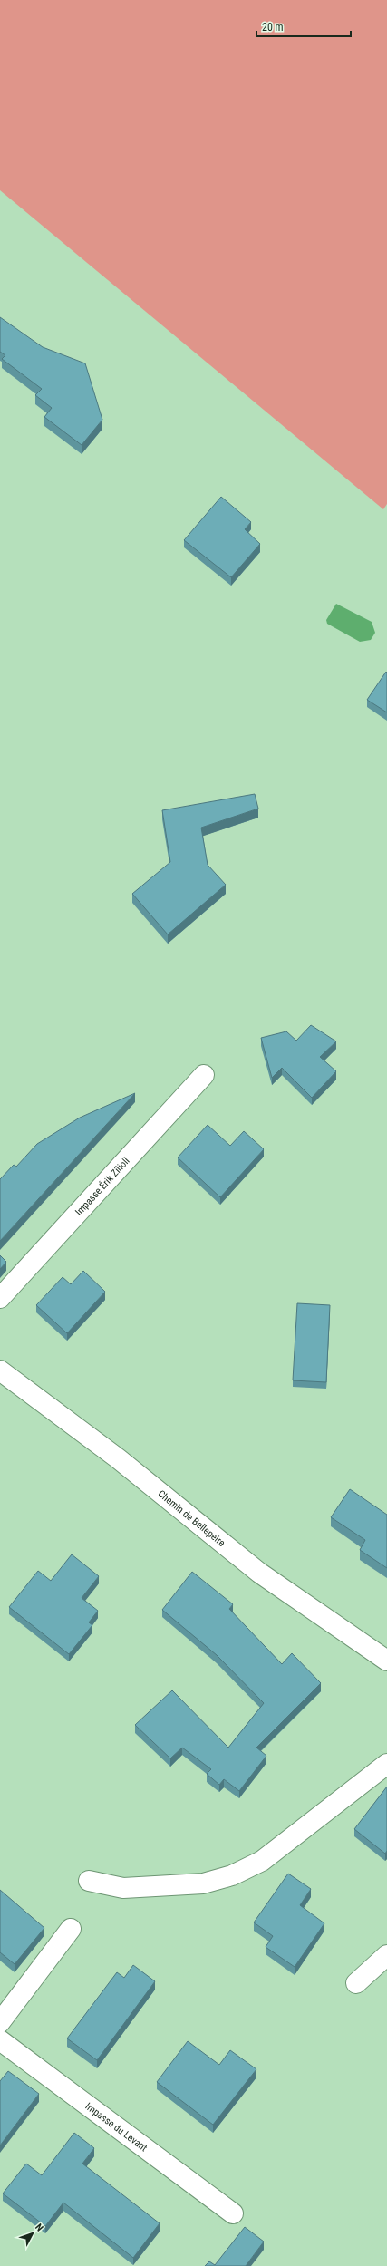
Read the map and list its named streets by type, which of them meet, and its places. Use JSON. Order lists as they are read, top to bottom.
{
  "streets": {
    "street": ["Impasse Érik Zilioli", "Chemin de Bellepeire", "Impasse du Levant"]
  },
  "scale_bar": "20 m",
  "north": "top right"
}
